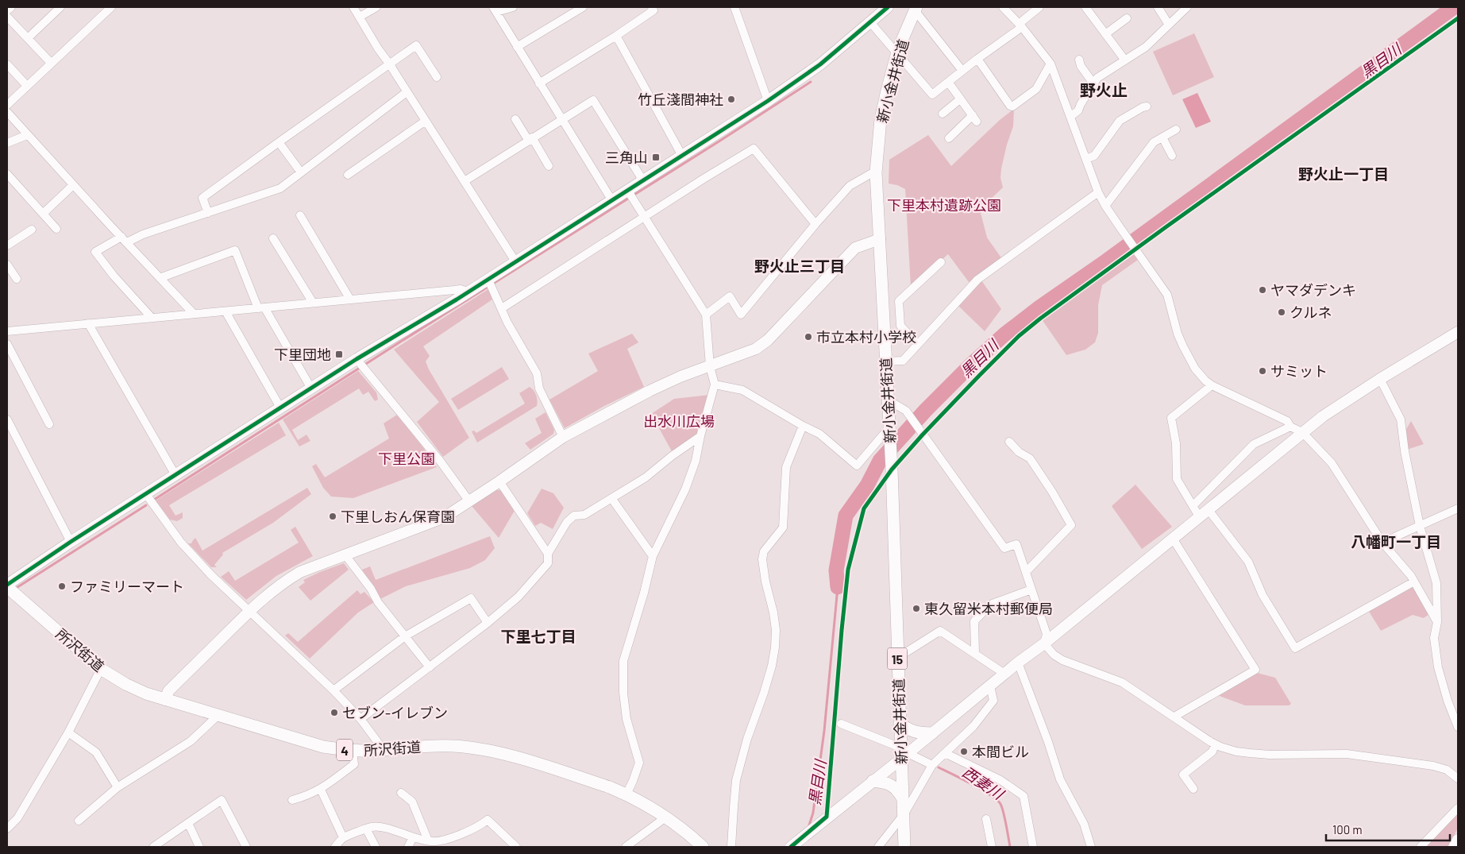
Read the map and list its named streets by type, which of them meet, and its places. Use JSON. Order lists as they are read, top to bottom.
{
  "streets": {
    "main road": [
      "新小金井街道",
      "所沢街道",
      "15",
      "4"
    ]
  },
  "districts": [
    "野火止",
    "野火止一丁目",
    "野火止三丁目",
    "八幡町一丁目",
    "下里七丁目"
  ],
  "water": ["黒目川", "西妻川"],
  "parks": ["下里本村遺跡公園", "出水川広場", "下里公園"],
  "places": {
    "other": [
      "竹丘淺間神社",
      "ヤマダデンキ",
      "クルネ",
      "市立本村小学校",
      "サミット",
      "下里しおん保育園",
      "ファミリーマート",
      "東久留米本村郵便局",
      "セブン-イレブン",
      "本間ビル"
    ],
    "transit": ["三角山", "下里団地"]
  },
  "scale_bar": "100 m"
}
